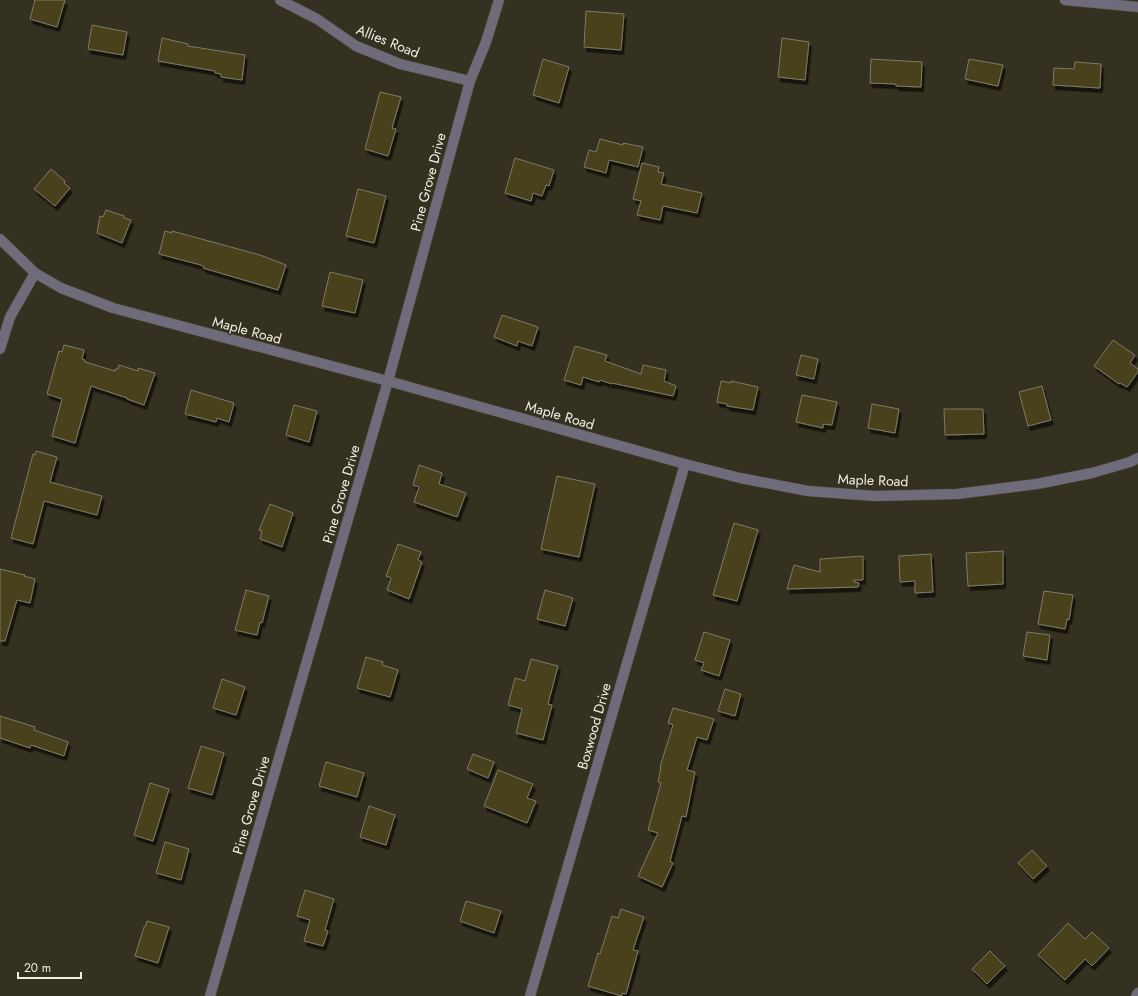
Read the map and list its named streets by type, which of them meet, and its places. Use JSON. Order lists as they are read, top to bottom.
{
  "streets": {
    "street": [
      "Allies Road",
      "Pine Grove Drive",
      "Maple Road",
      "Boxwood Drive"
    ]
  },
  "crossings": [
    ["Allies Road", "Pine Grove Drive"],
    ["Pine Grove Drive", "Maple Road"],
    ["Maple Road", "Boxwood Drive"]
  ],
  "scale_bar": "20 m"
}
